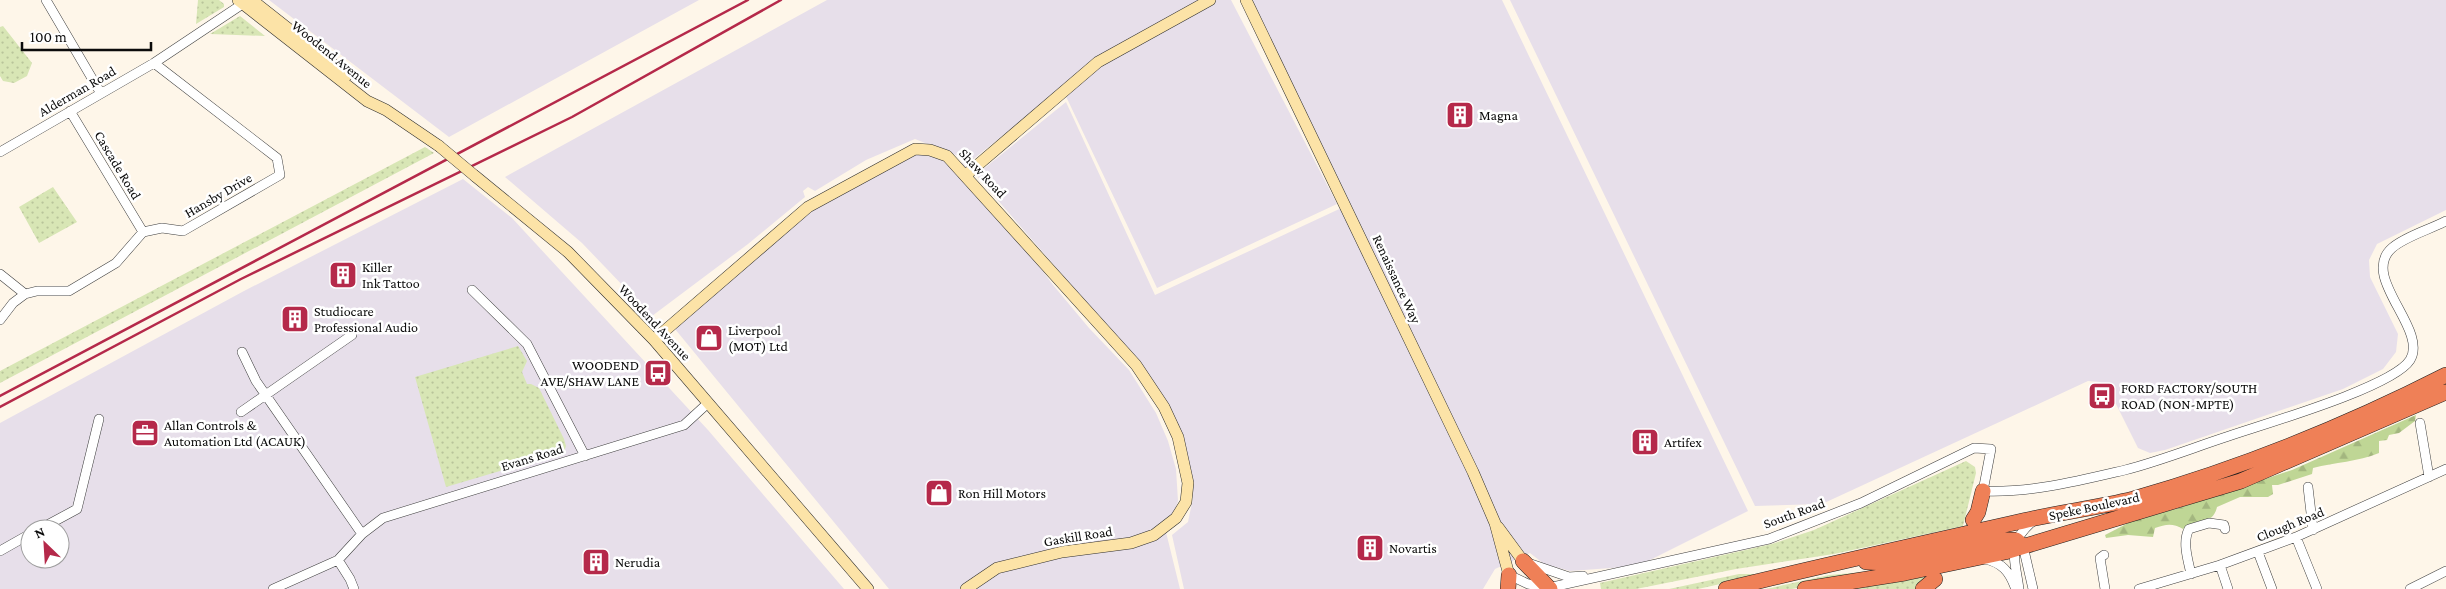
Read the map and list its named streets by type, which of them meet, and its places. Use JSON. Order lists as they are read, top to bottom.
{
  "streets": {
    "highway": ["Speke Boulevard"],
    "street": [
      "Woodend Avenue",
      "Alderman Road",
      "Cascade Road",
      "Shaw Road",
      "Hansby Drive",
      "Renaissance Way",
      "Evans Road",
      "South Road",
      "Clough Road",
      "Gaskill Road"
    ]
  },
  "crossings": [
    ["Woodend Avenue", "Alderman Road"],
    ["Woodend Avenue", "Shaw Road"],
    ["Woodend Avenue", "Evans Road"],
    ["Alderman Road", "Cascade Road"],
    ["Alderman Road", "Hansby Drive"],
    ["Cascade Road", "Hansby Drive"],
    ["Shaw Road", "Gaskill Road"],
    ["Renaissance Way", "South Road"]
  ],
  "places": {
    "building": [
      "Magna",
      "Killer Ink Tattoo",
      "Studiocare Professional Audio",
      "Artifex",
      "Novartis",
      "Nerudia"
    ],
    "shop": ["Liverpool (MOT) Ltd", "Ron Hill Motors"],
    "bus stop": ["WOODEND AVE/SHAW LANE", "FORD FACTORY/SOUTH ROAD (NON-MPTE)"],
    "office": ["Allan Controls & Automation Ltd (ACAUK)"]
  },
  "scale_bar": "100 m",
  "north": "top left"
}
